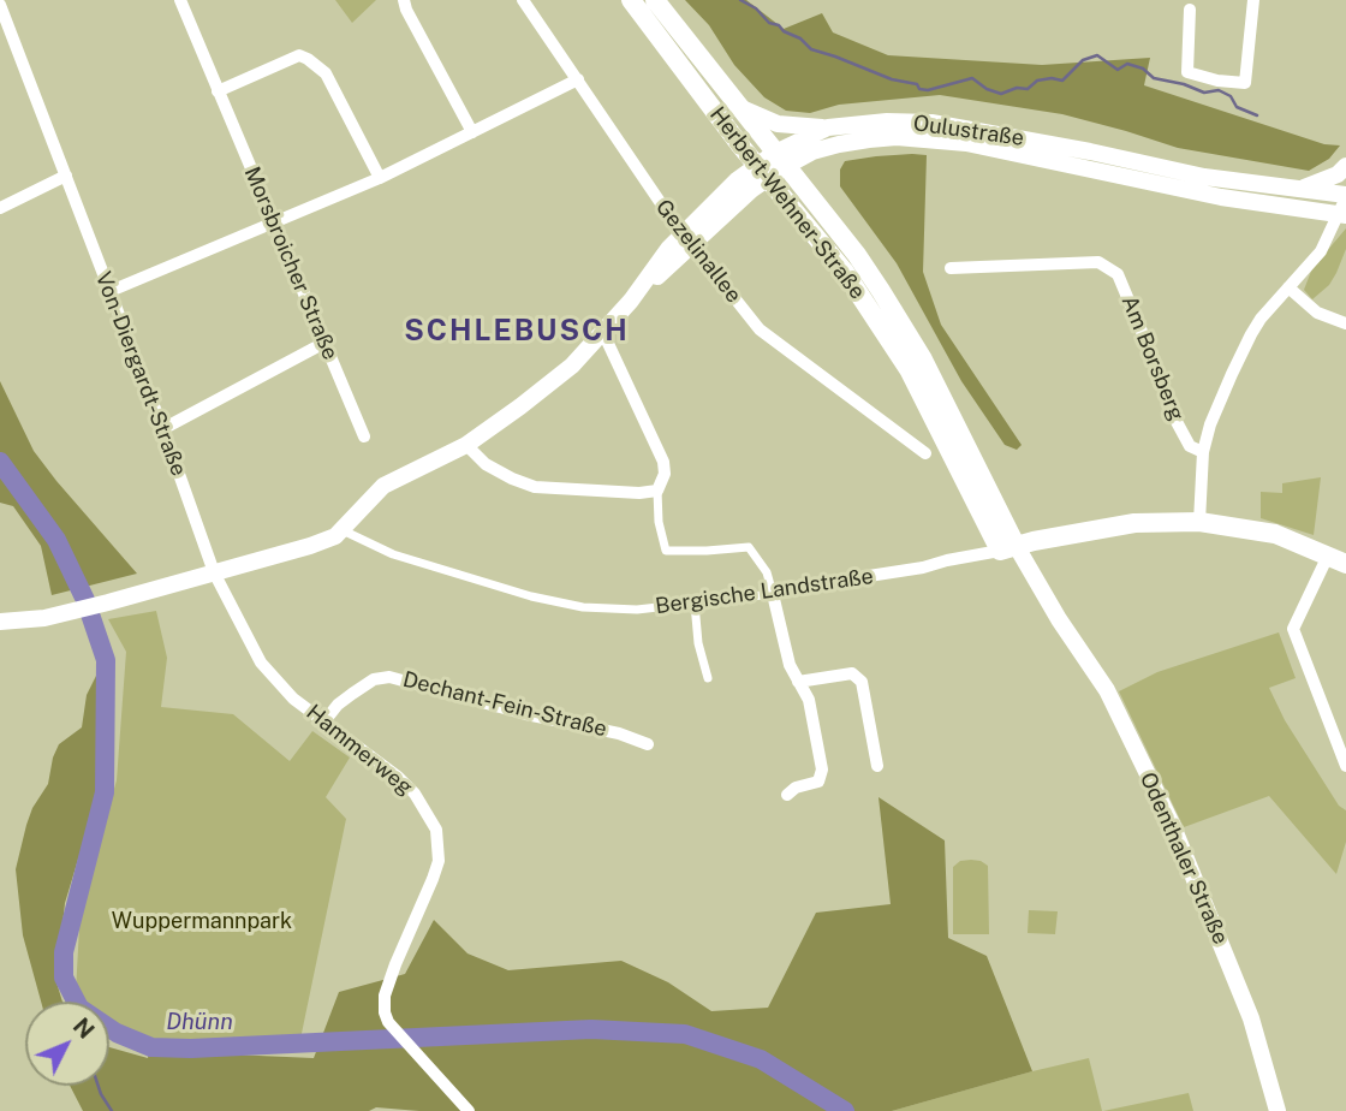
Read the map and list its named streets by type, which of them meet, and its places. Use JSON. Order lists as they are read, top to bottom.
{
  "streets": {
    "main road": [
      "Oulustraße",
      "Herbert-Wehner-Straße",
      "Bergische Landstraße",
      "Odenthaler Straße"
    ],
    "street": [
      "Gezelinallee",
      "Morsbroicher Straße",
      "Am Borsberg",
      "Von-Diergardt-Straße",
      "Dechant-Fein-Straße",
      "Hammerweg"
    ]
  },
  "crossings": [
    ["Oulustraße", "Herbert-Wehner-Straße"],
    ["Oulustraße", "Gezelinallee"],
    ["Oulustraße", "Bergische Landstraße"],
    ["Herbert-Wehner-Straße", "Bergische Landstraße"],
    ["Herbert-Wehner-Straße", "Odenthaler Straße"],
    ["Von-Diergardt-Straße", "Hammerweg"],
    ["Bergische Landstraße", "Odenthaler Straße"],
    ["Dechant-Fein-Straße", "Hammerweg"]
  ],
  "districts": ["SCHLEBUSCH"],
  "water": ["Dhünn"],
  "parks": ["Wuppermannpark"],
  "north": "top right"
}
